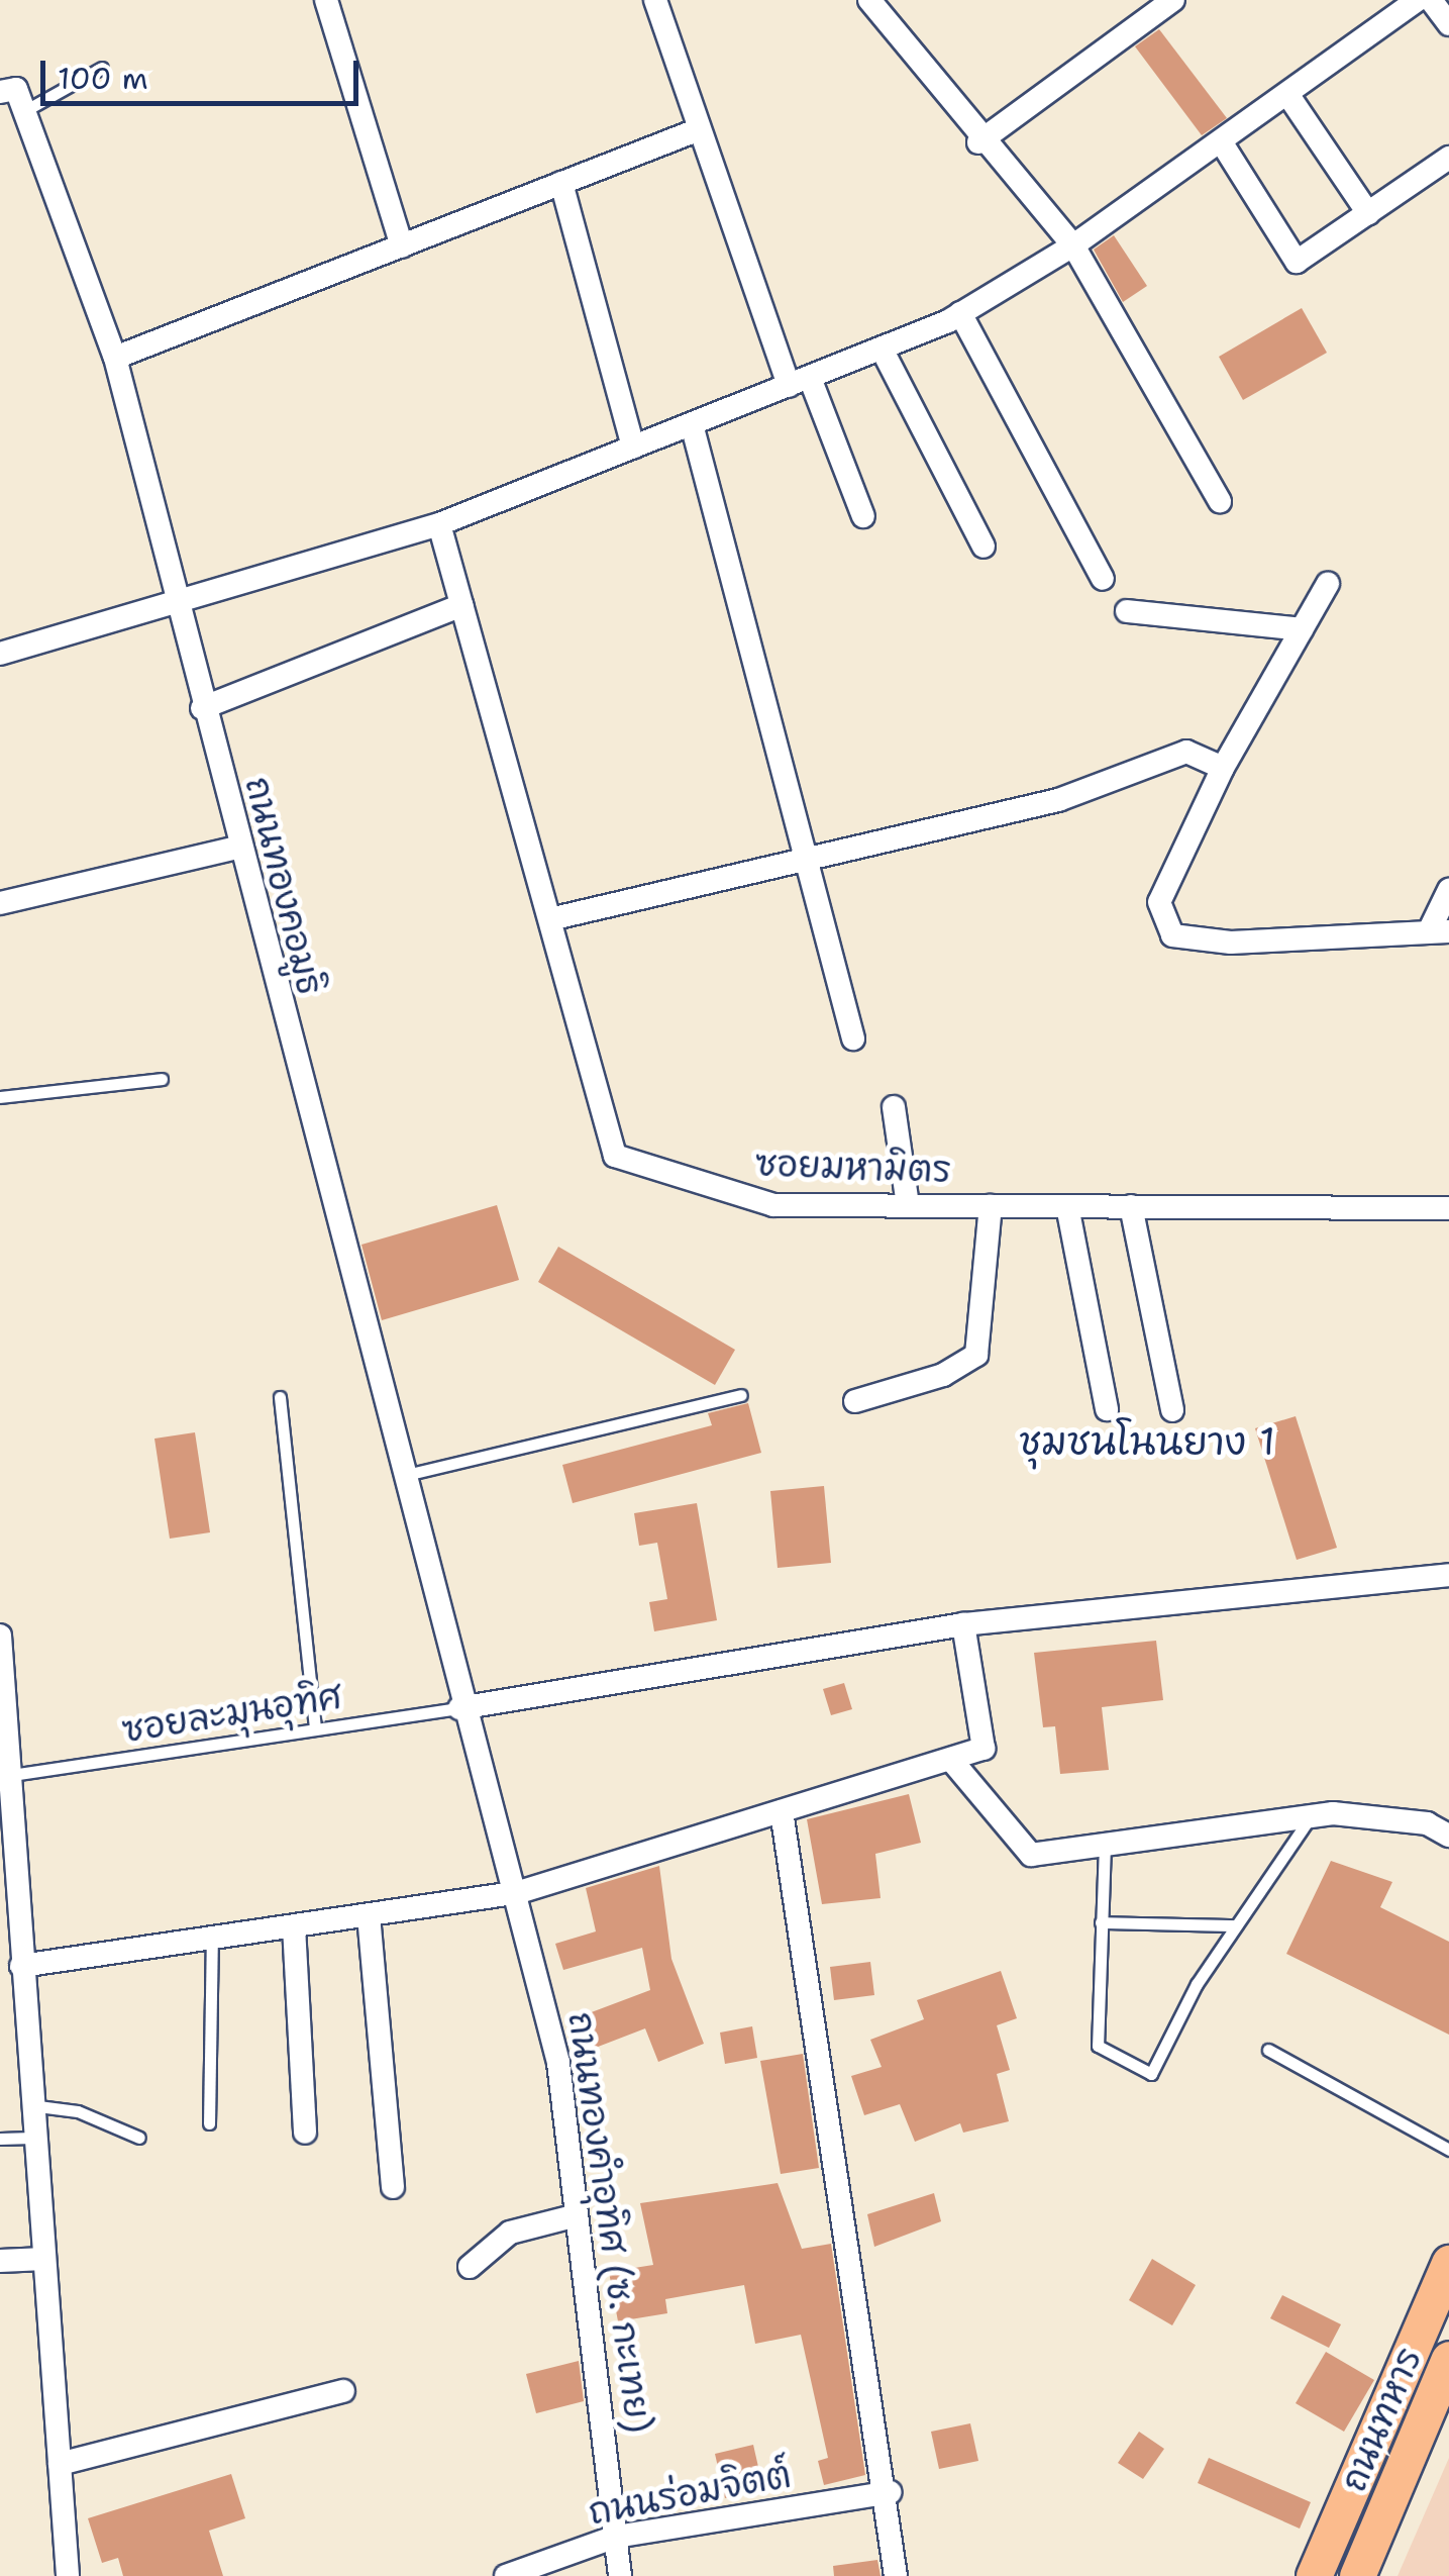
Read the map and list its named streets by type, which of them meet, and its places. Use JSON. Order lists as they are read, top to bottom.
{
  "streets": {
    "main road": ["ถนนทหาร"],
    "street": [
      "ถนนทองคอมูธิ",
      "ซอยมหามิตร",
      "ถนนทองคำอุทิศ (ซ. กะเทย)",
      "ถนนร่อมจิตต์"
    ],
    "lane": ["ซอยละมุนอุทิศ"]
  },
  "crossings": [
    ["ถนนทองคอมูธิ", "ซอยละมุนอุทิศ"],
    ["ถนนทองคอมูธิ", "ถนนทองคำอุทิศ (ซ. กะเทย)"],
    ["ซอยละมุนอุทิศ", "ถนนทองคำอุทิศ (ซ. กะเทย)"],
    ["ถนนทองคำอุทิศ (ซ. กะเทย)", "ถนนร่อมจิตต์"]
  ],
  "districts": ["ชุมชนโนนยาง 1"],
  "scale_bar": "100 m"
}
